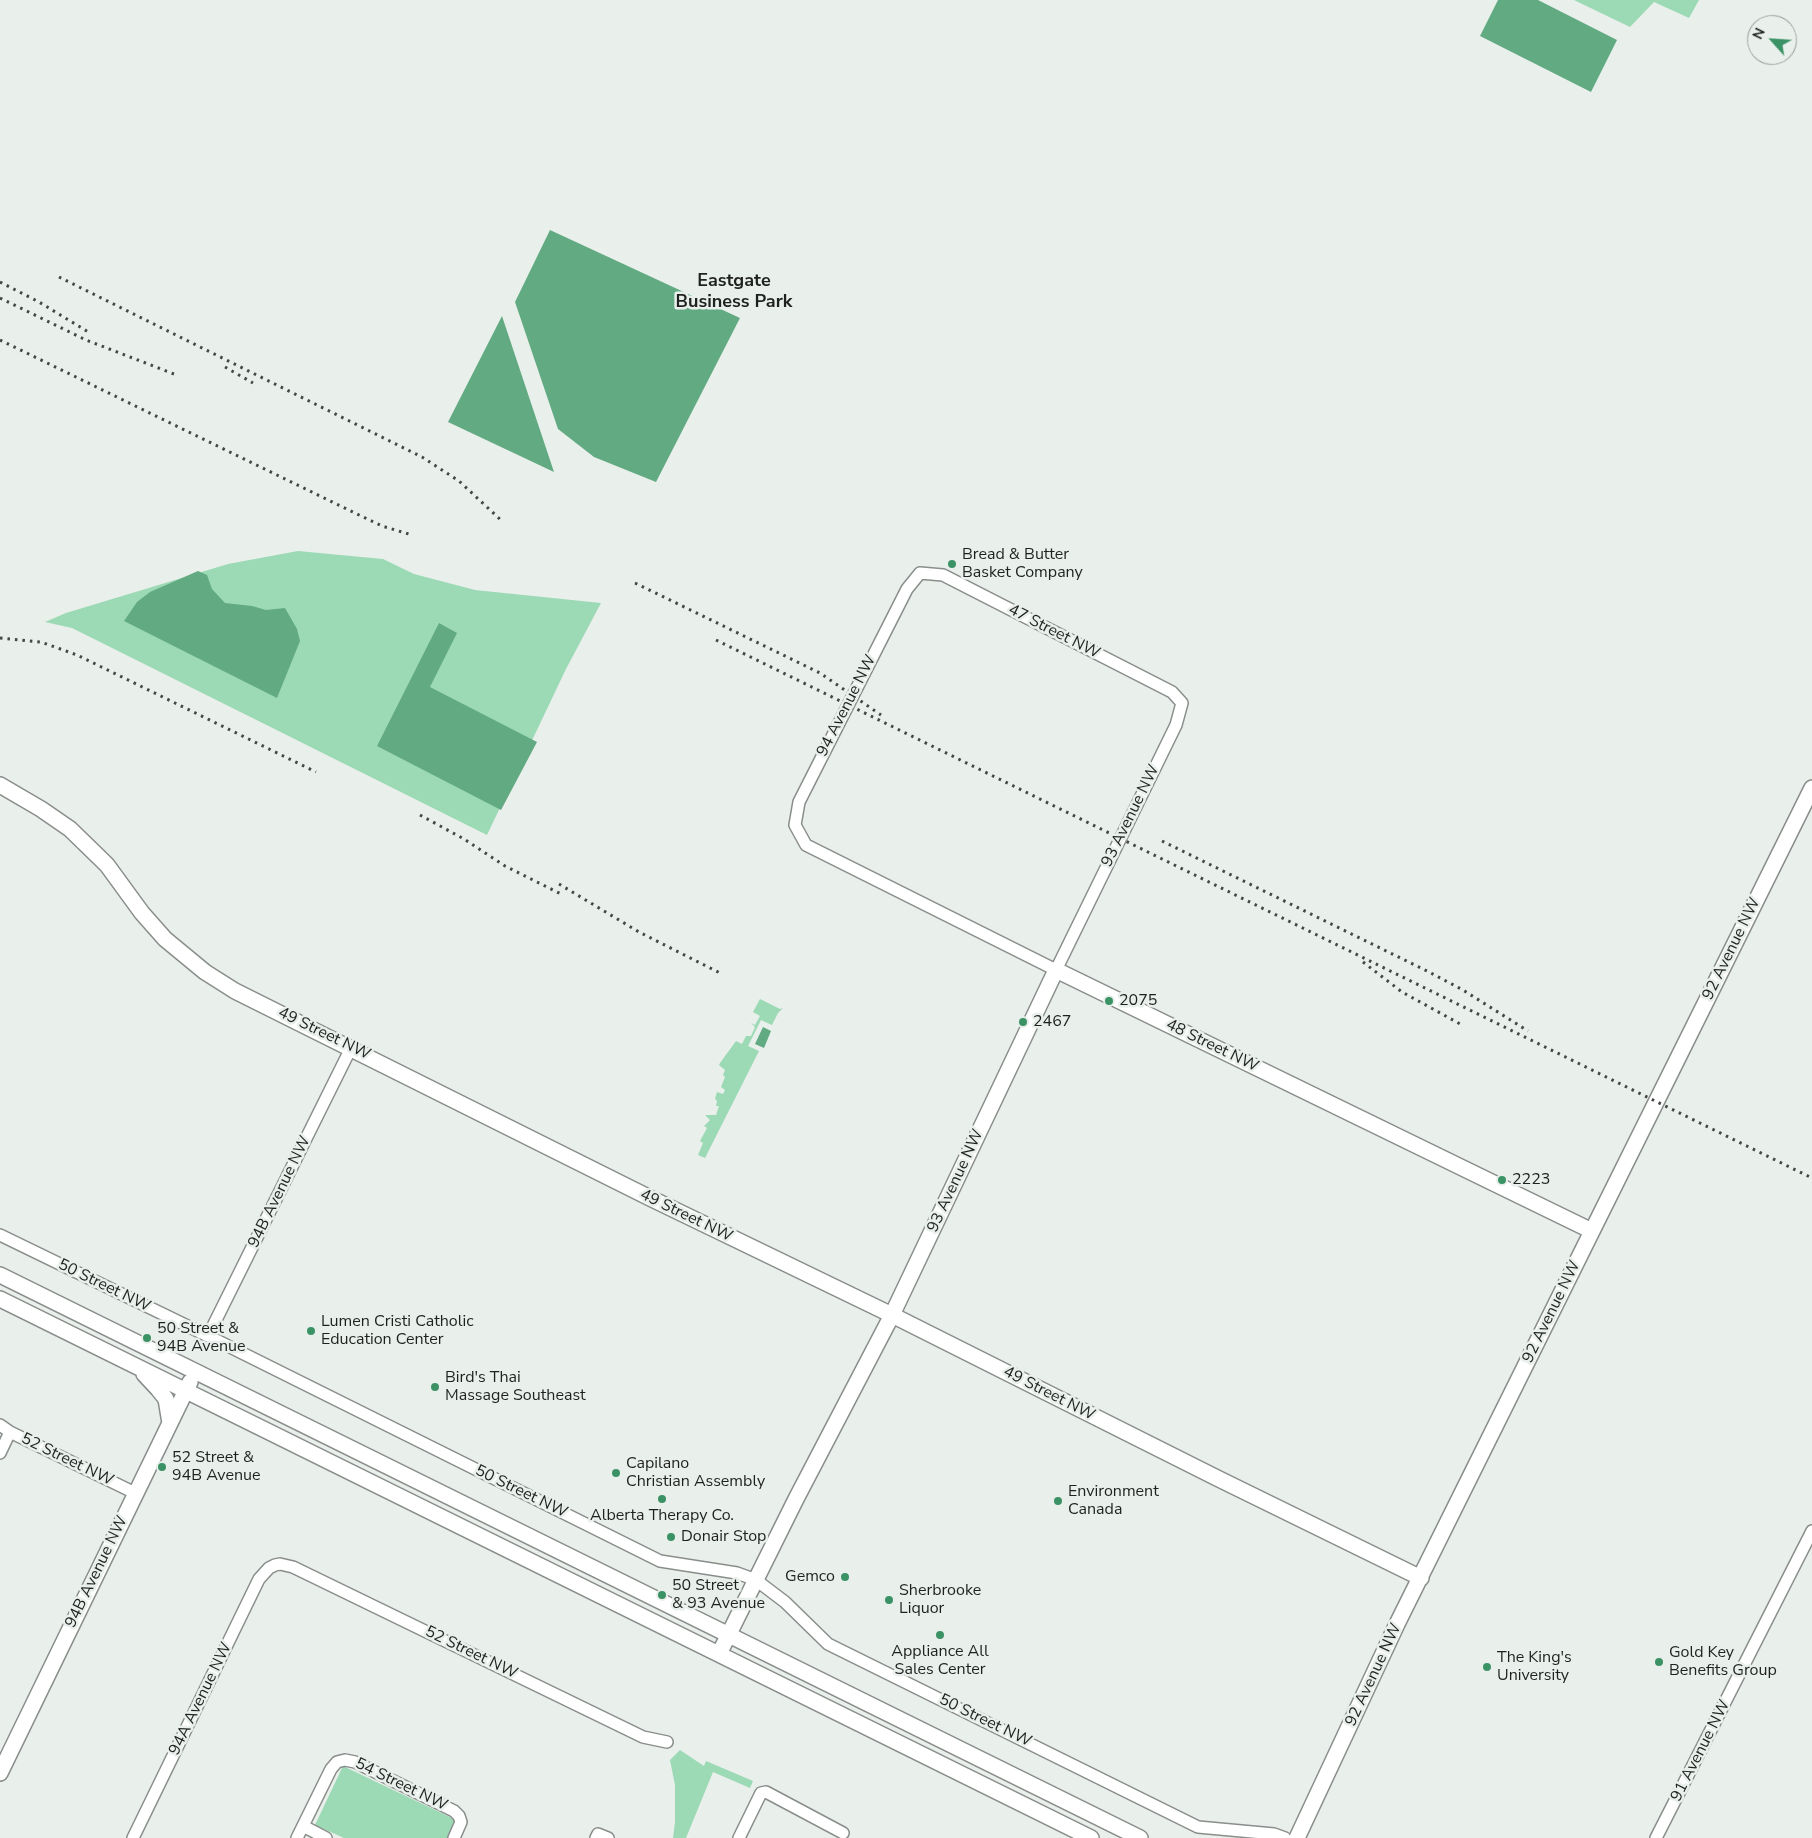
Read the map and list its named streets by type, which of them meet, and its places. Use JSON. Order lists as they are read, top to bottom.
{
  "streets": {
    "main road": [
      "93 Avenue NW",
      "92 Avenue NW",
      "49 Street NW",
      "48 Street NW",
      "94B Avenue NW"
    ],
    "street": [
      "47 Street NW",
      "94 Avenue NW",
      "50 Street NW",
      "52 Street NW",
      "94A Avenue NW",
      "91 Avenue NW",
      "54 Street NW"
    ]
  },
  "crossings": [
    ["47 Street NW", "94 Avenue NW"],
    ["47 Street NW", "93 Avenue NW"],
    ["94 Avenue NW", "48 Street NW"],
    ["93 Avenue NW", "49 Street NW"],
    ["93 Avenue NW", "48 Street NW"],
    ["93 Avenue NW", "50 Street NW"],
    ["92 Avenue NW", "49 Street NW"],
    ["92 Avenue NW", "48 Street NW"],
    ["49 Street NW", "94B Avenue NW"],
    ["94B Avenue NW", "50 Street NW"],
    ["94B Avenue NW", "52 Street NW"],
    ["52 Street NW", "94A Avenue NW"]
  ],
  "districts": ["Eastgate Business Park"],
  "places": [
    "Bread & Butter Basket Company",
    "2075",
    "2467",
    "2223",
    "Lumen Cristi Catholic Education Center",
    "50 Street & 94B Avenue",
    "Bird's Thai Massage Southeast",
    "52 Street & 94B Avenue",
    "Capilano Christian Assembly",
    "Alberta Therapy Co.",
    "Environment Canada",
    "Donair Stop",
    "Gemco",
    "50 Street & 93 Avenue",
    "Sherbrooke Liquor",
    "Appliance All Sales Center",
    "Gold Key Benefits Group",
    "The King's University"
  ],
  "north": "top left"
}
